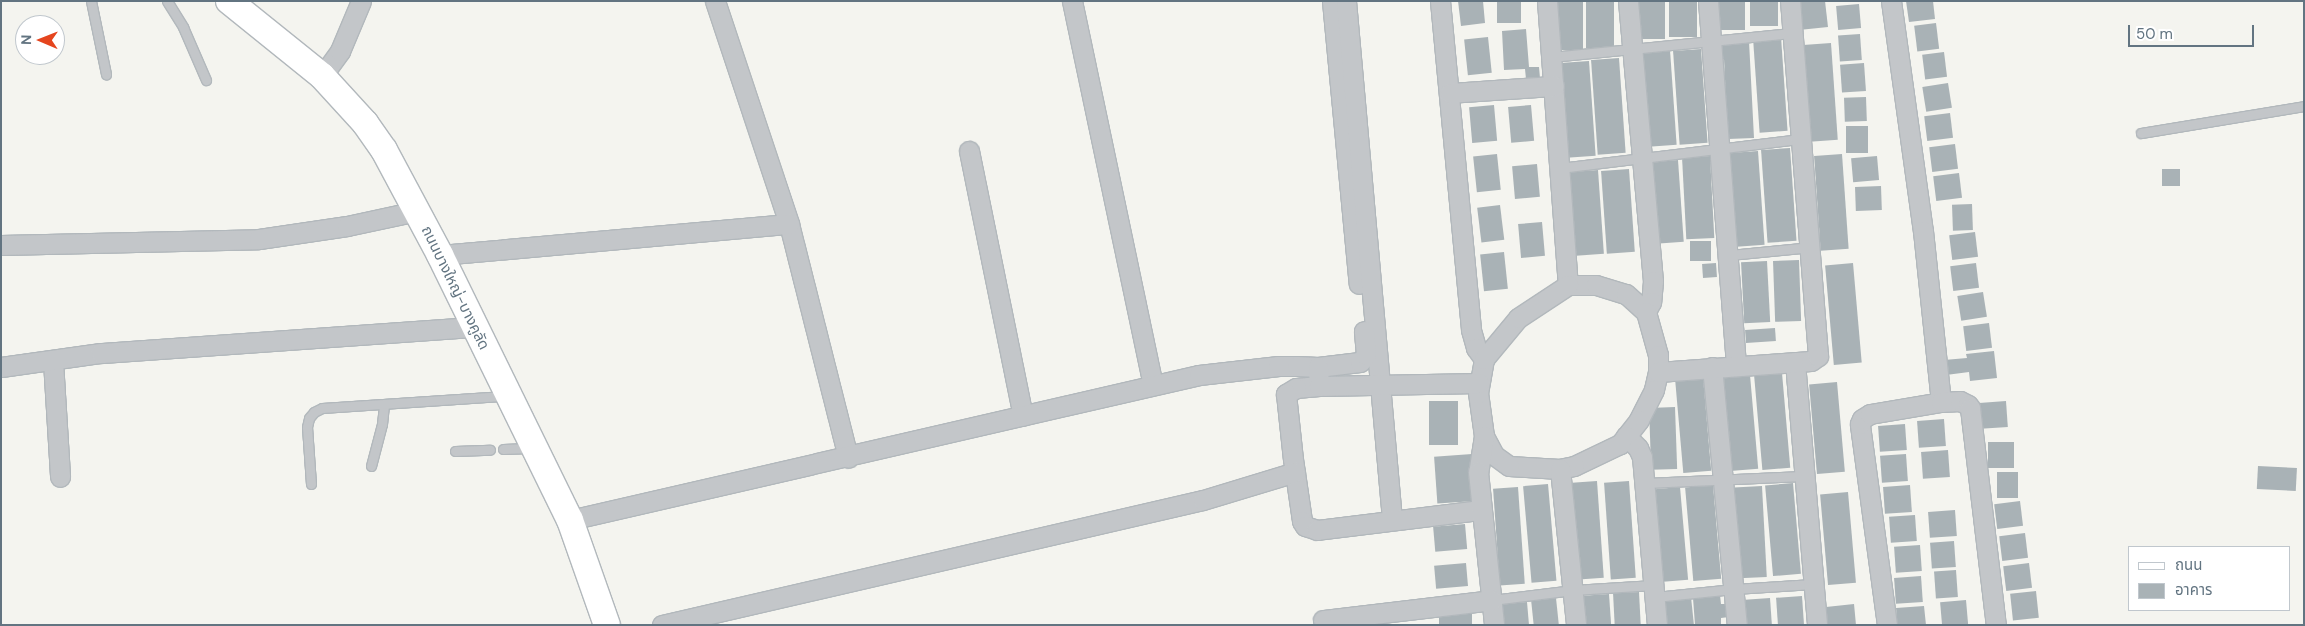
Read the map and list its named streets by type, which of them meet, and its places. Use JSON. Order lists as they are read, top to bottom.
{
  "streets": {
    "street": ["ถนนบางใหญ่-บางคูลัด"]
  },
  "legend": ["ถนน", "อาคาร"],
  "scale_bar": "50 m",
  "north": "left"
}
